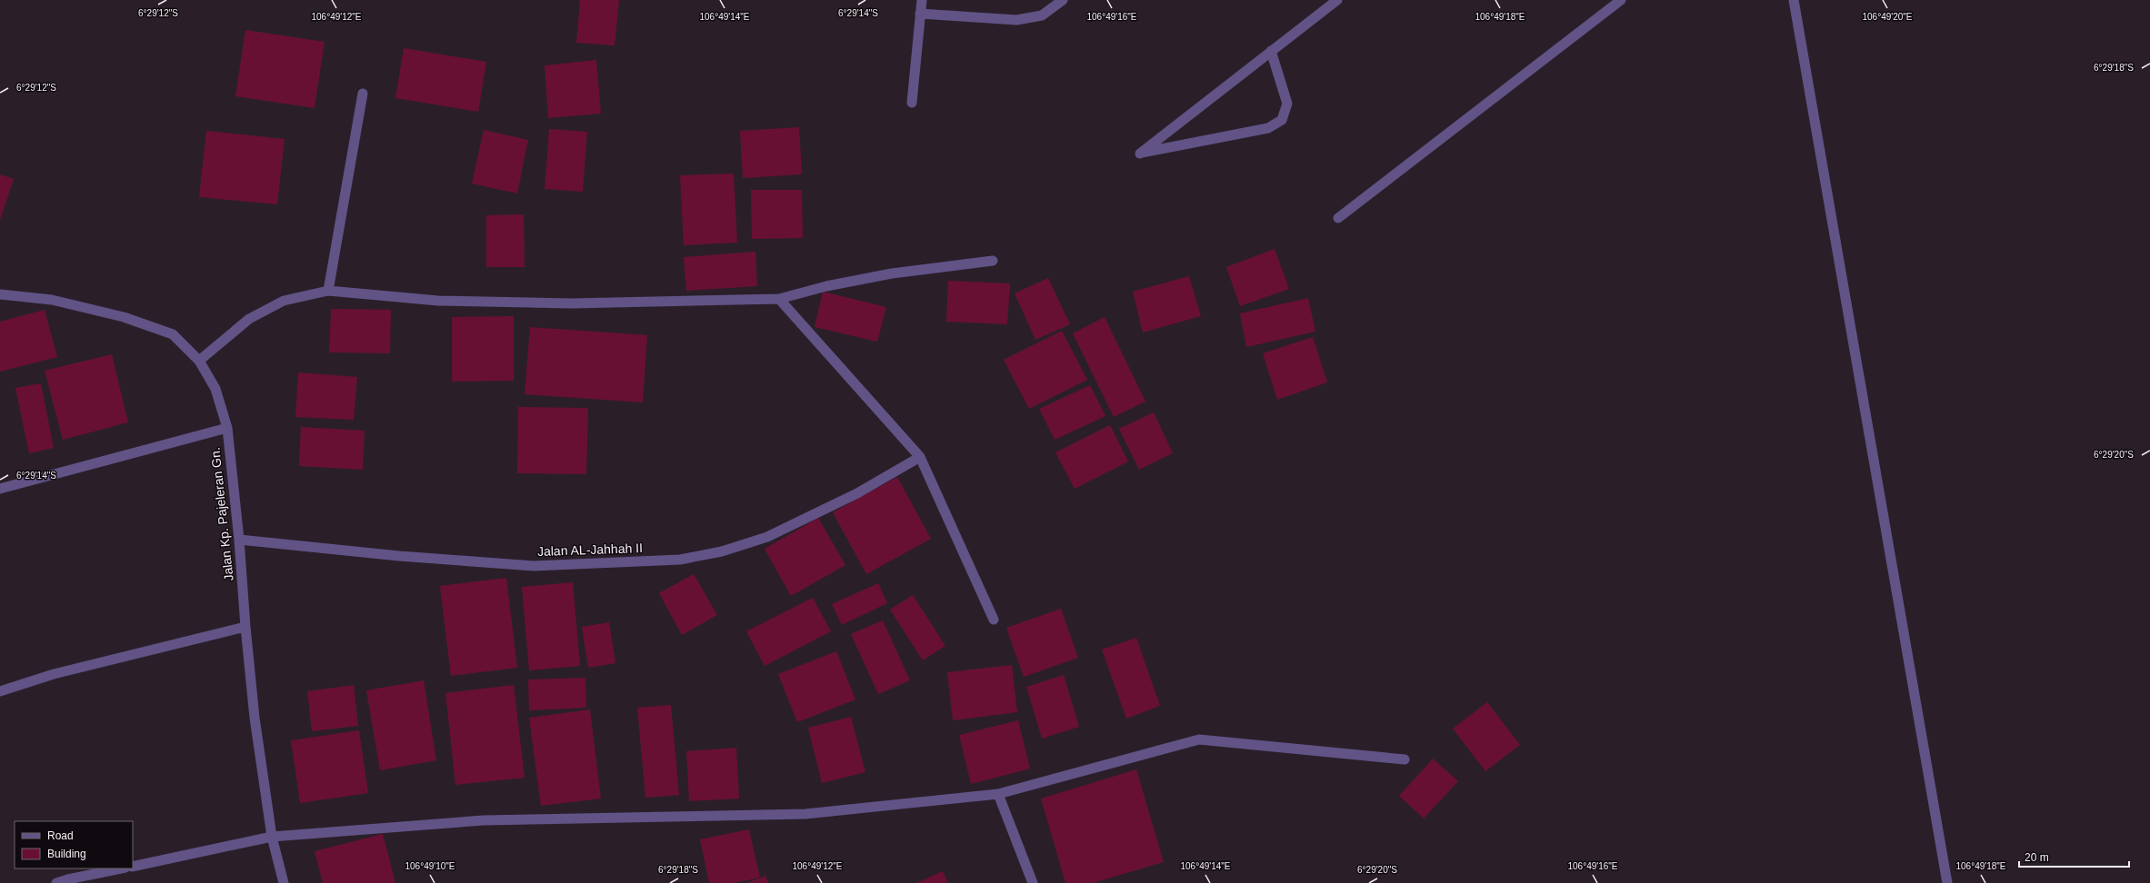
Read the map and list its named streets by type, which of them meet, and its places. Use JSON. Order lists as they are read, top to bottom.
{
  "streets": {
    "street": ["Jalan Kp. Pajeleran Gn.", "Jalan AL-Jahhah II"]
  },
  "crossings": [
    ["Jalan Kp. Pajeleran Gn.", "Jalan AL-Jahhah II"]
  ],
  "legend": ["Road", "Building"],
  "scale_bar": "20 m",
  "coordinates": [
    "6°29'12\"S",
    "6°29'14\"S",
    "106°49'12\"E",
    "106°49'14\"E",
    "106°49'16\"E",
    "106°49'18\"E",
    "106°49'20\"E",
    "6°29'18\"S",
    "6°29'20\"S",
    "106°49'10\"E"
  ]
}
